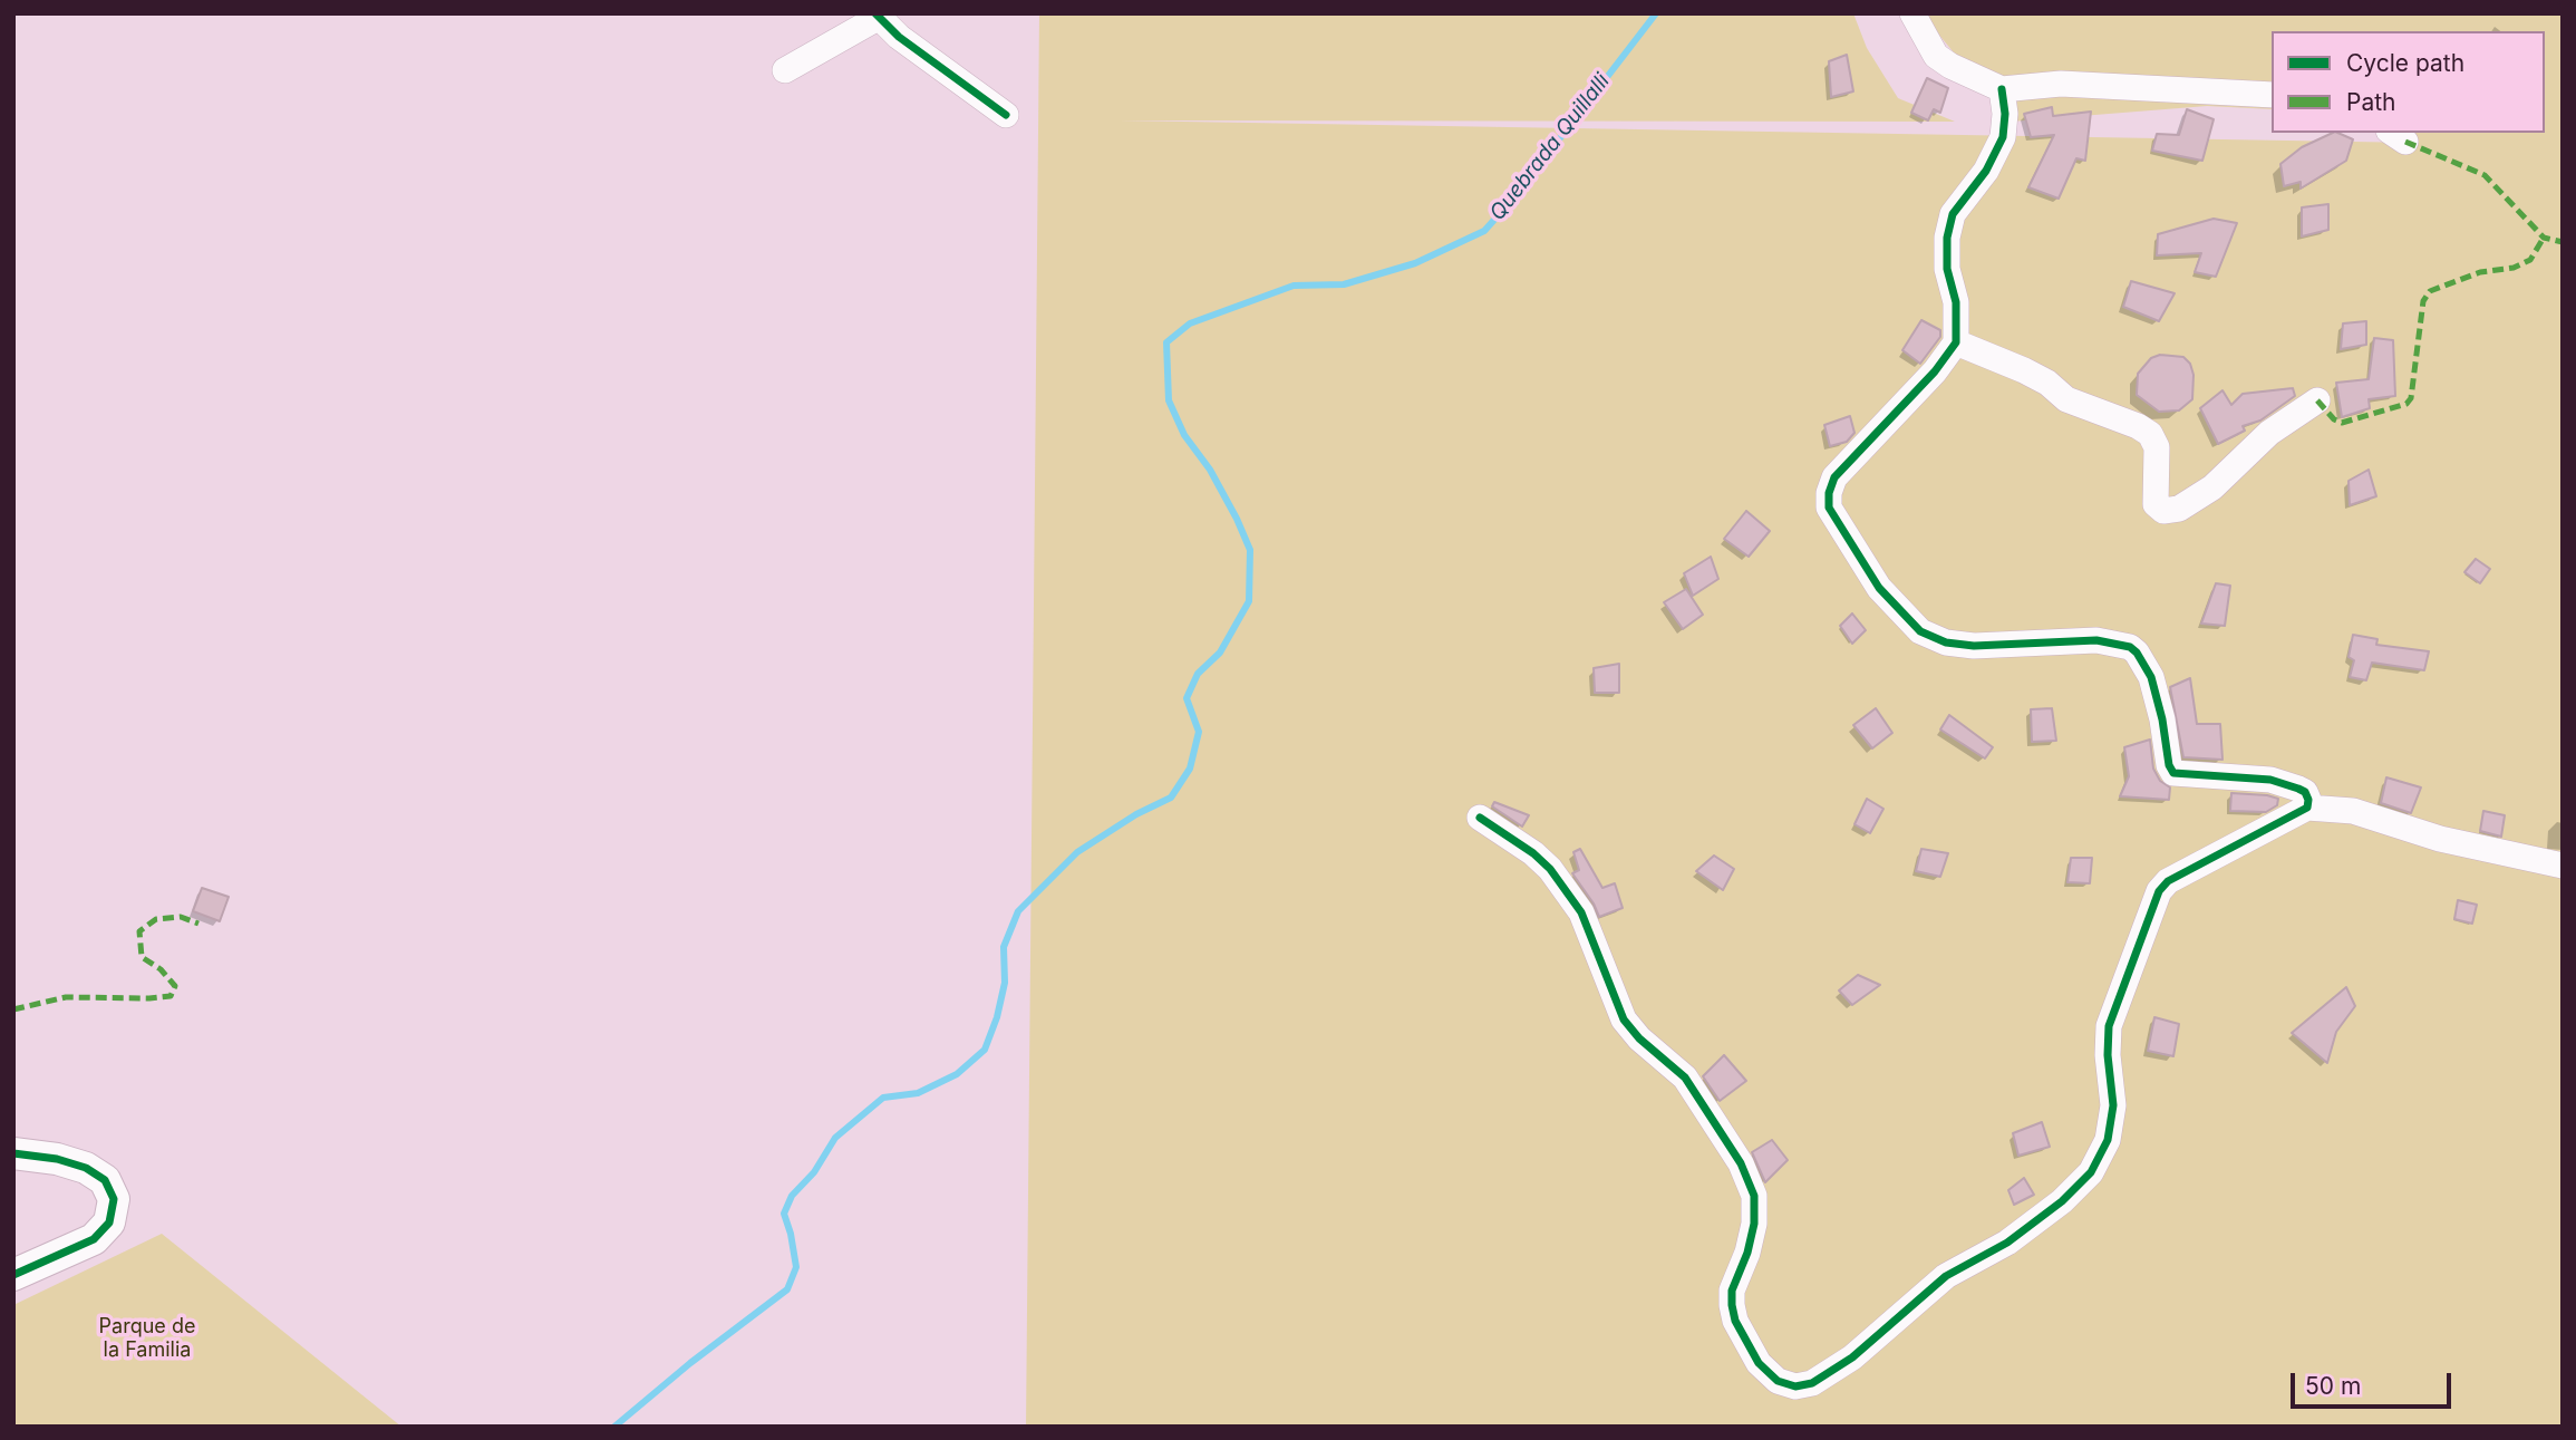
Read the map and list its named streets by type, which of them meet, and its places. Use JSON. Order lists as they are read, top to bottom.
{
  "water": ["Quebrada Quillalli"],
  "parks": ["Parque de la Familia"],
  "legend": ["Cycle path", "Path"],
  "scale_bar": "50 m"
}
